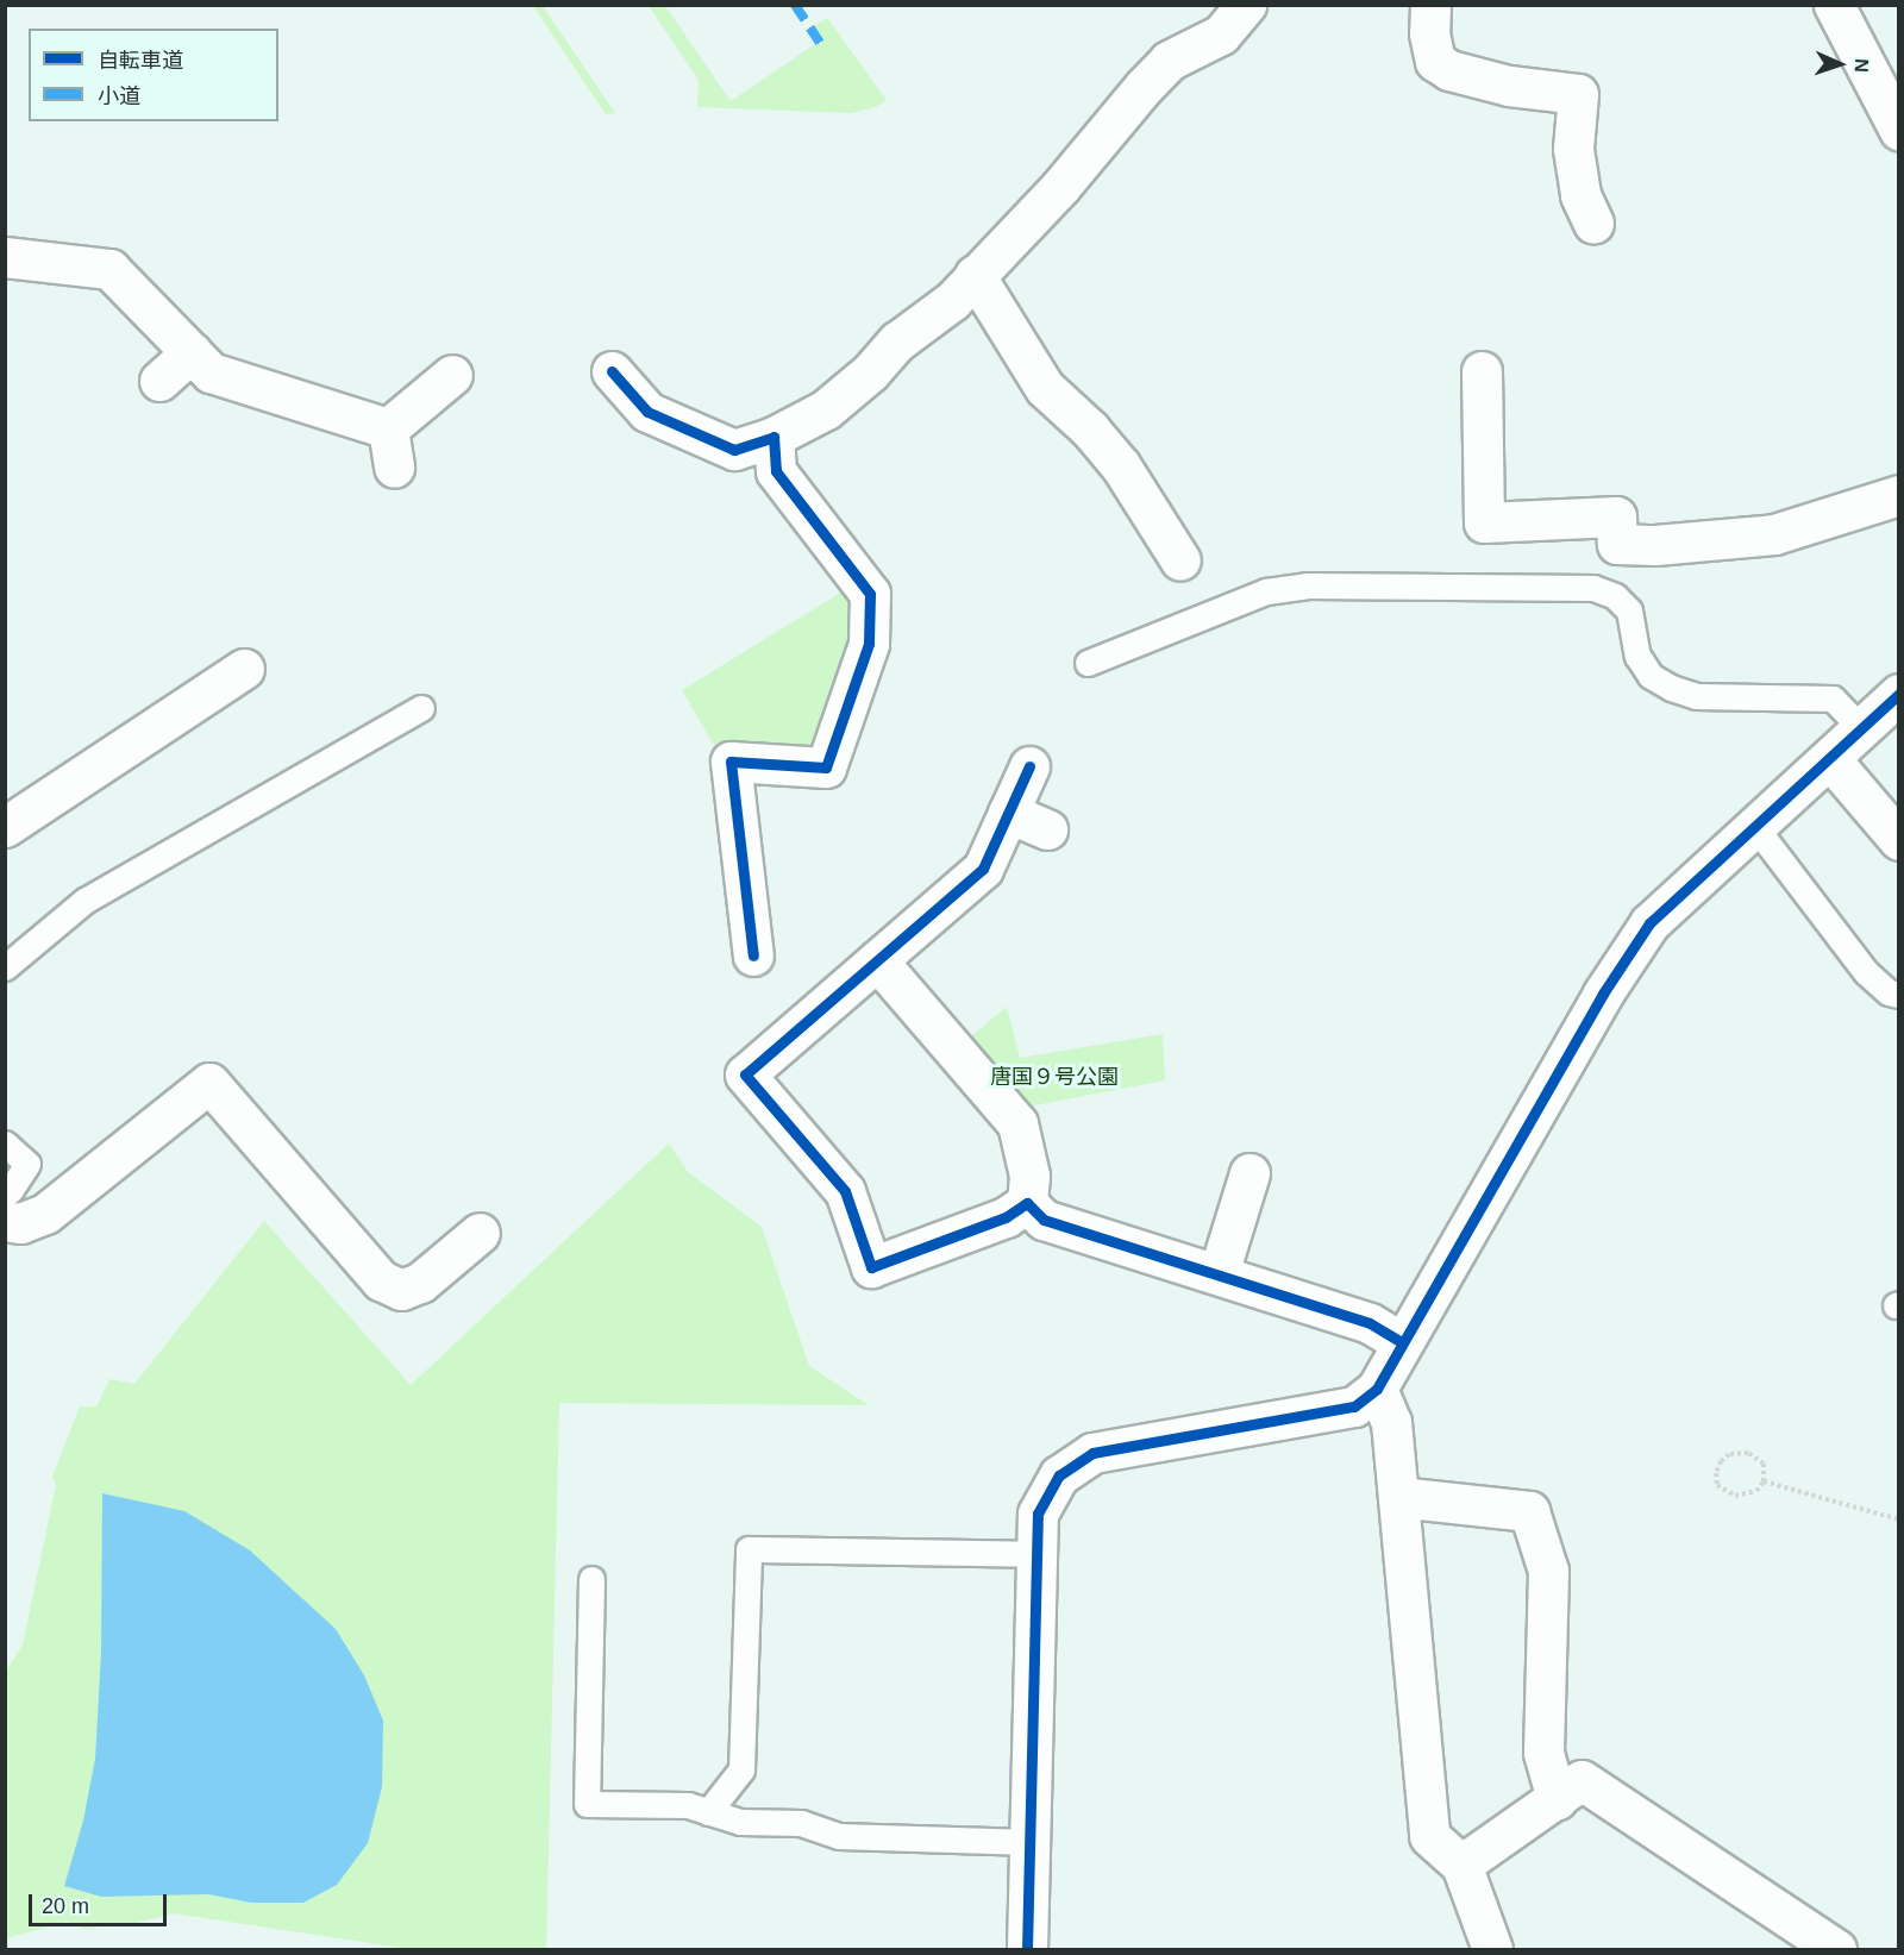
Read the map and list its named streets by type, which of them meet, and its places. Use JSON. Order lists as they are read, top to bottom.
{
  "parks": ["唐国９号公園"],
  "legend": ["自転車道", "小道"],
  "scale_bar": "20 m",
  "north": "right"
}
